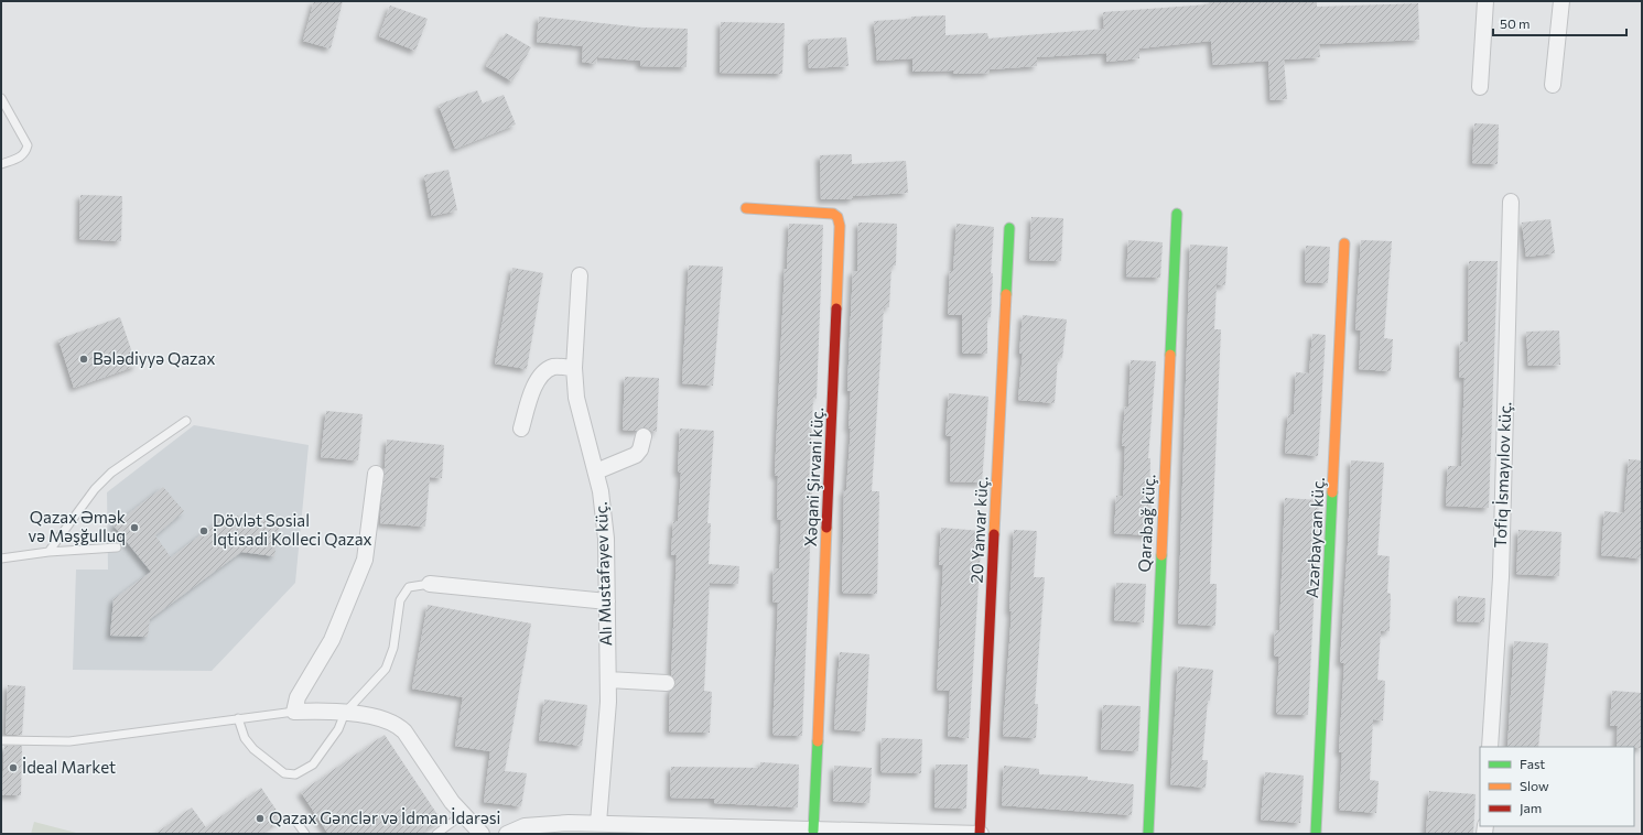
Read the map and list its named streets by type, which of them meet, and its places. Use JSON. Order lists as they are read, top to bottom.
{
  "streets": {
    "street": [
      "Tofiq İsmayılov küç.",
      "Xəqani Şirvani küç.",
      "Qarabağ küç.",
      "20 Yanvar küç.",
      "Azərbaycan küç.",
      "Alı Mustafayev küç."
    ]
  },
  "places": [
    "Bələdiyyə Qazax",
    "Qazax Əmək və Məşğulluq",
    "Dövlət Sosial İqtisadi Kolleci Qazax",
    "İdeal Market",
    "Qazax Gənclər və İdman İdarəsi"
  ],
  "legend": ["Fast", "Slow", "Jam"],
  "scale_bar": "50 m"
}
